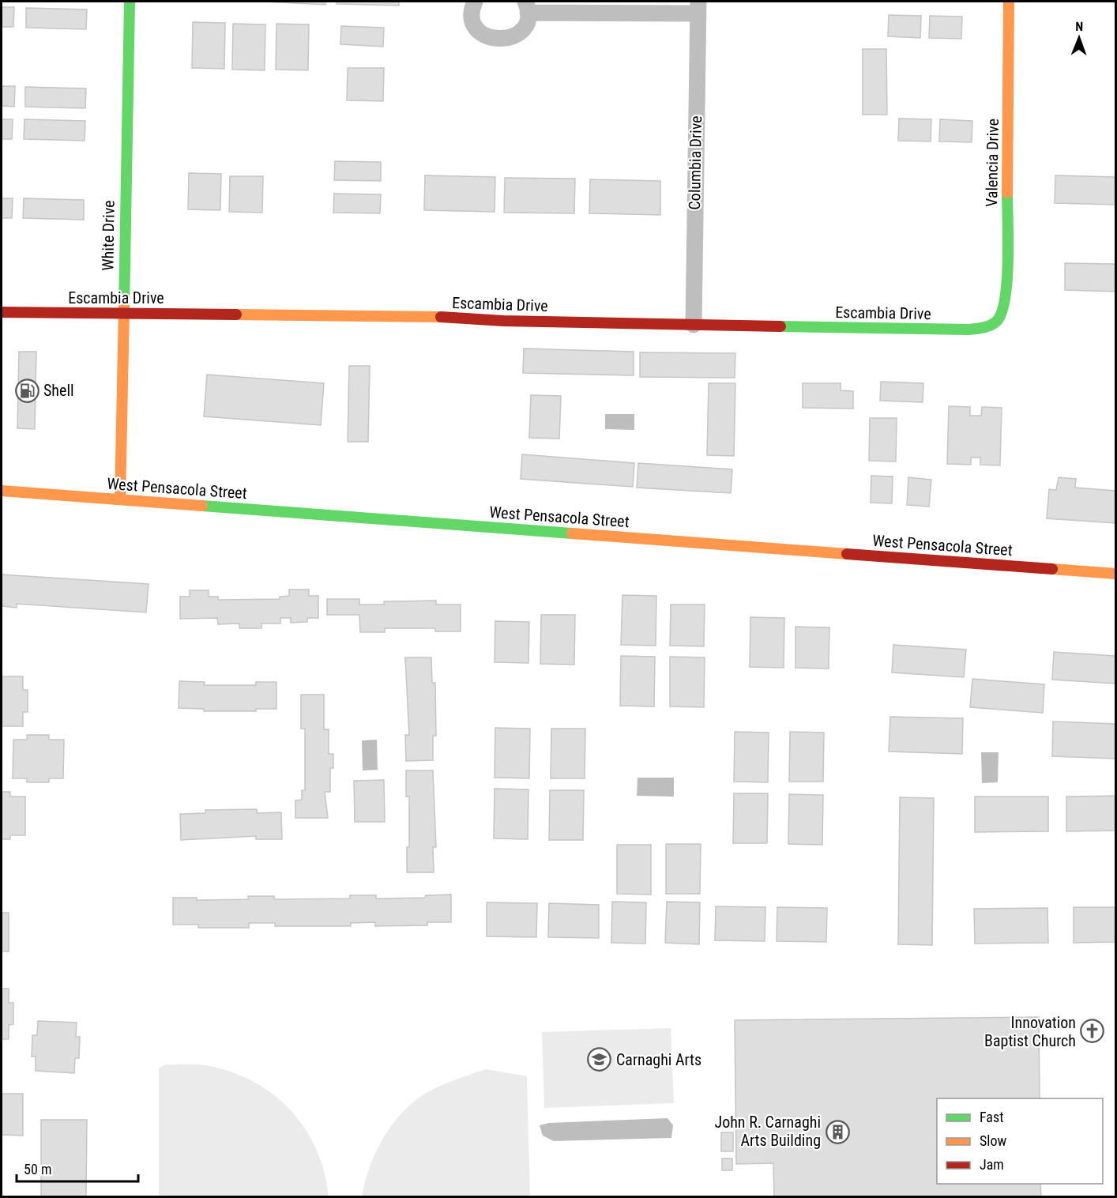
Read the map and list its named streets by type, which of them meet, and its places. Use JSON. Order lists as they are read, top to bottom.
{
  "streets": {
    "street": [
      "Columbia Drive",
      "Valencia Drive",
      "White Drive",
      "Escambia Drive",
      "West Pensacola Street"
    ]
  },
  "crossings": [
    ["Columbia Drive", "Escambia Drive"],
    ["Valencia Drive", "Escambia Drive"],
    ["White Drive", "Escambia Drive"],
    ["White Drive", "West Pensacola Street"]
  ],
  "places": {
    "fuel station": ["Shell"],
    "church": ["Innovation Baptist Church"],
    "school or university": ["Carnaghi Arts"],
    "building": ["John R. Carnaghi Arts Building"]
  },
  "legend": ["Fast", "Slow", "Jam"],
  "scale_bar": "50 m",
  "north": "top"
}
